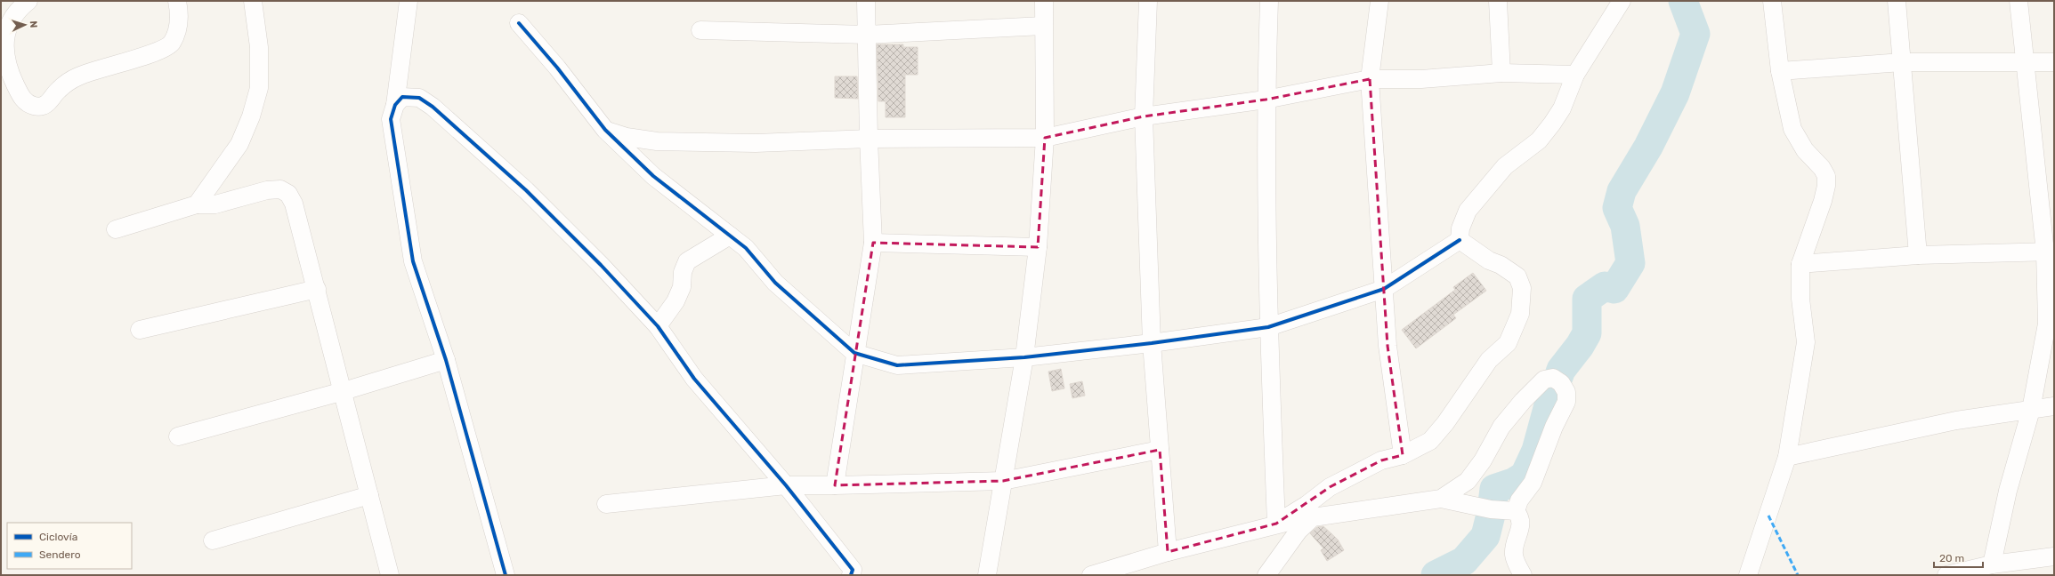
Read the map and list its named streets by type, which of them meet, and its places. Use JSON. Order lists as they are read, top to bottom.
{
  "legend": ["Ciclovía", "Sendero"],
  "scale_bar": "20 m",
  "north": "right"
}
